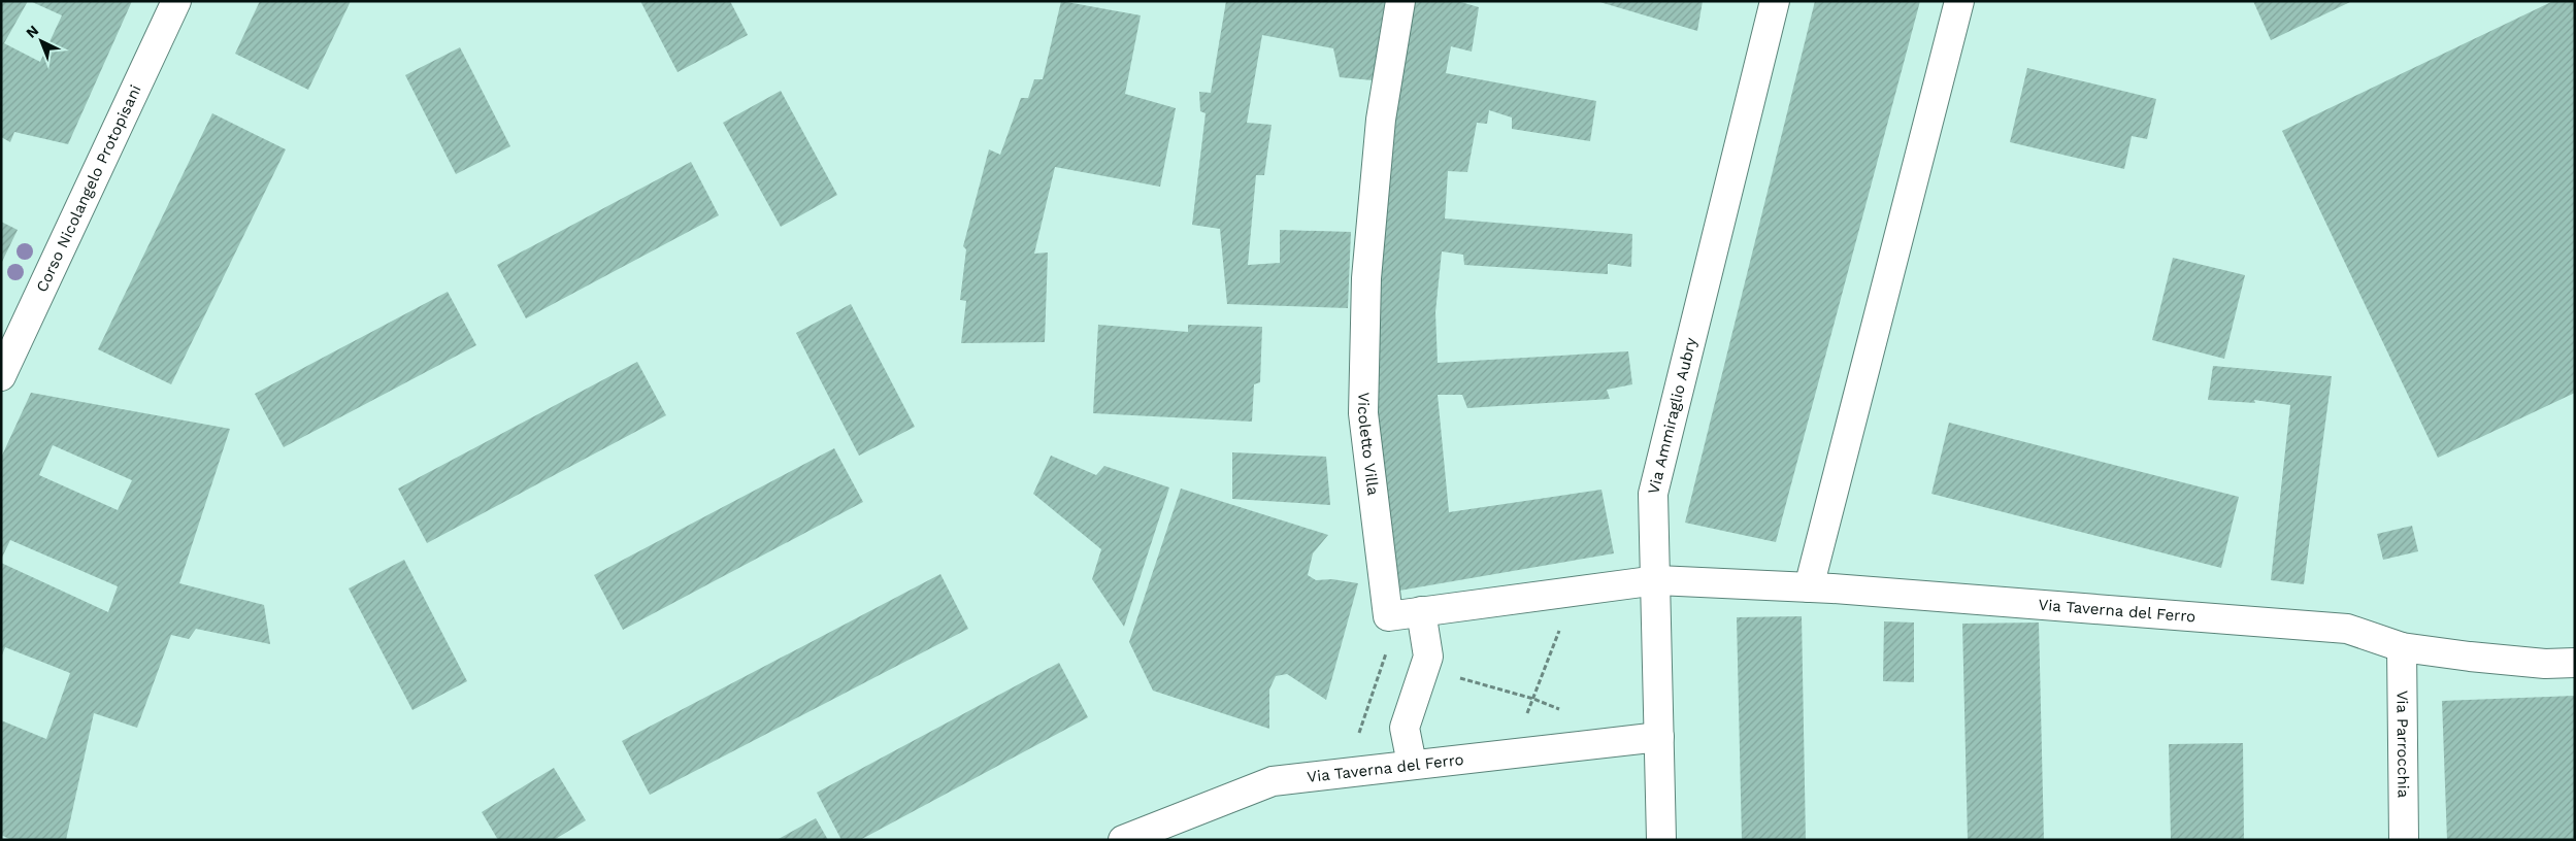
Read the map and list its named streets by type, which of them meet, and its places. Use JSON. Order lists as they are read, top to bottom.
{
  "streets": {
    "street": [
      "Corso Nicolangelo Protopisani",
      "Via Ammiraglio Aubry",
      "Vicoletto Villa",
      "Via Taverna del Ferro",
      "Via Parrocchia"
    ]
  },
  "crossings": [
    ["Via Ammiraglio Aubry", "Vicoletto Villa"],
    ["Via Ammiraglio Aubry", "Via Taverna del Ferro"],
    ["Vicoletto Villa", "Via Taverna del Ferro"],
    ["Via Taverna del Ferro", "Via Parrocchia"]
  ],
  "north": "top left"
}
